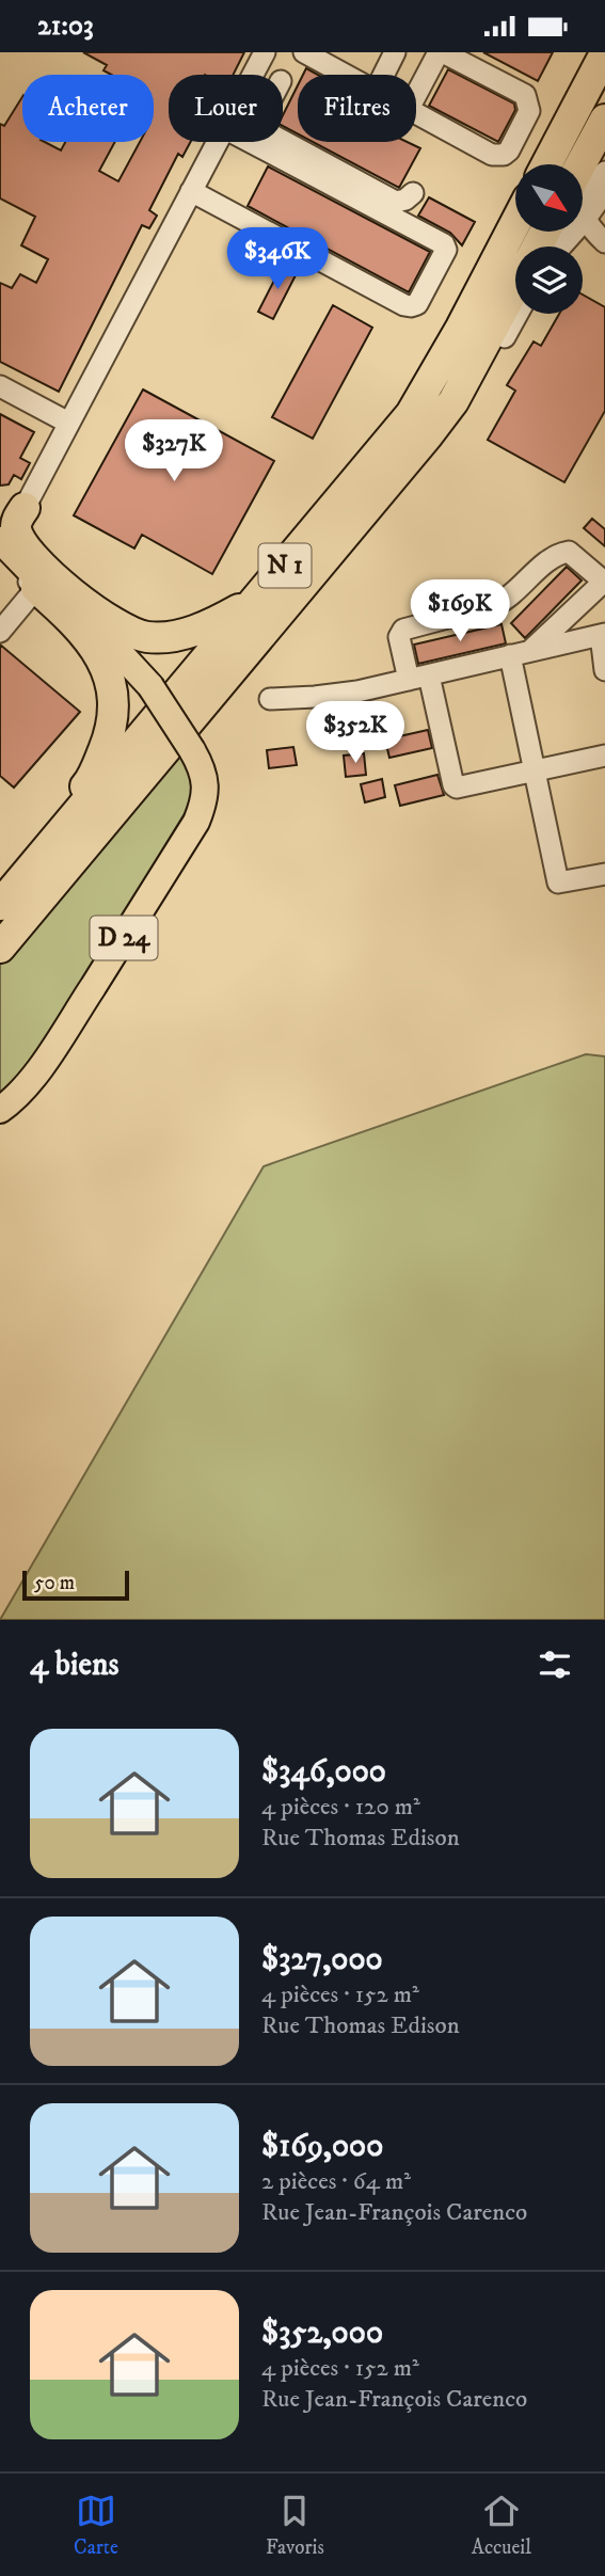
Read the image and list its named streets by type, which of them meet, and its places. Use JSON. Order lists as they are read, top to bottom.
{
  "streets": {
    "highway": ["N 1"],
    "main road": ["D 24"]
  },
  "scale_bar": "50 m",
  "north": "bottom right",
  "page": {
    "status": "21:03",
    "chip": ["Acheter", "Louer", "Filtres"],
    "price": [
      "$346K",
      "$327K",
      "$169K",
      "$352K"
    ],
    "scale": "50 m",
    "heading": "4 biens",
    "list": [
      {
        "name": "$346,000",
        "note": "4 pièces · 120 m² · Rue Thomas Edison"
      },
      {
        "name": "$327,000",
        "note": "4 pièces · 152 m² · Rue Thomas Edison"
      },
      {
        "name": "$169,000",
        "note": "2 pièces · 64 m² · Rue Jean-François Carenco"
      },
      {
        "name": "$352,000",
        "note": "4 pièces · 152 m² · Rue Jean-François Carenco"
      }
    ],
    "tabs": ["Carte", "Favoris", "Accueil"]
  }
}
